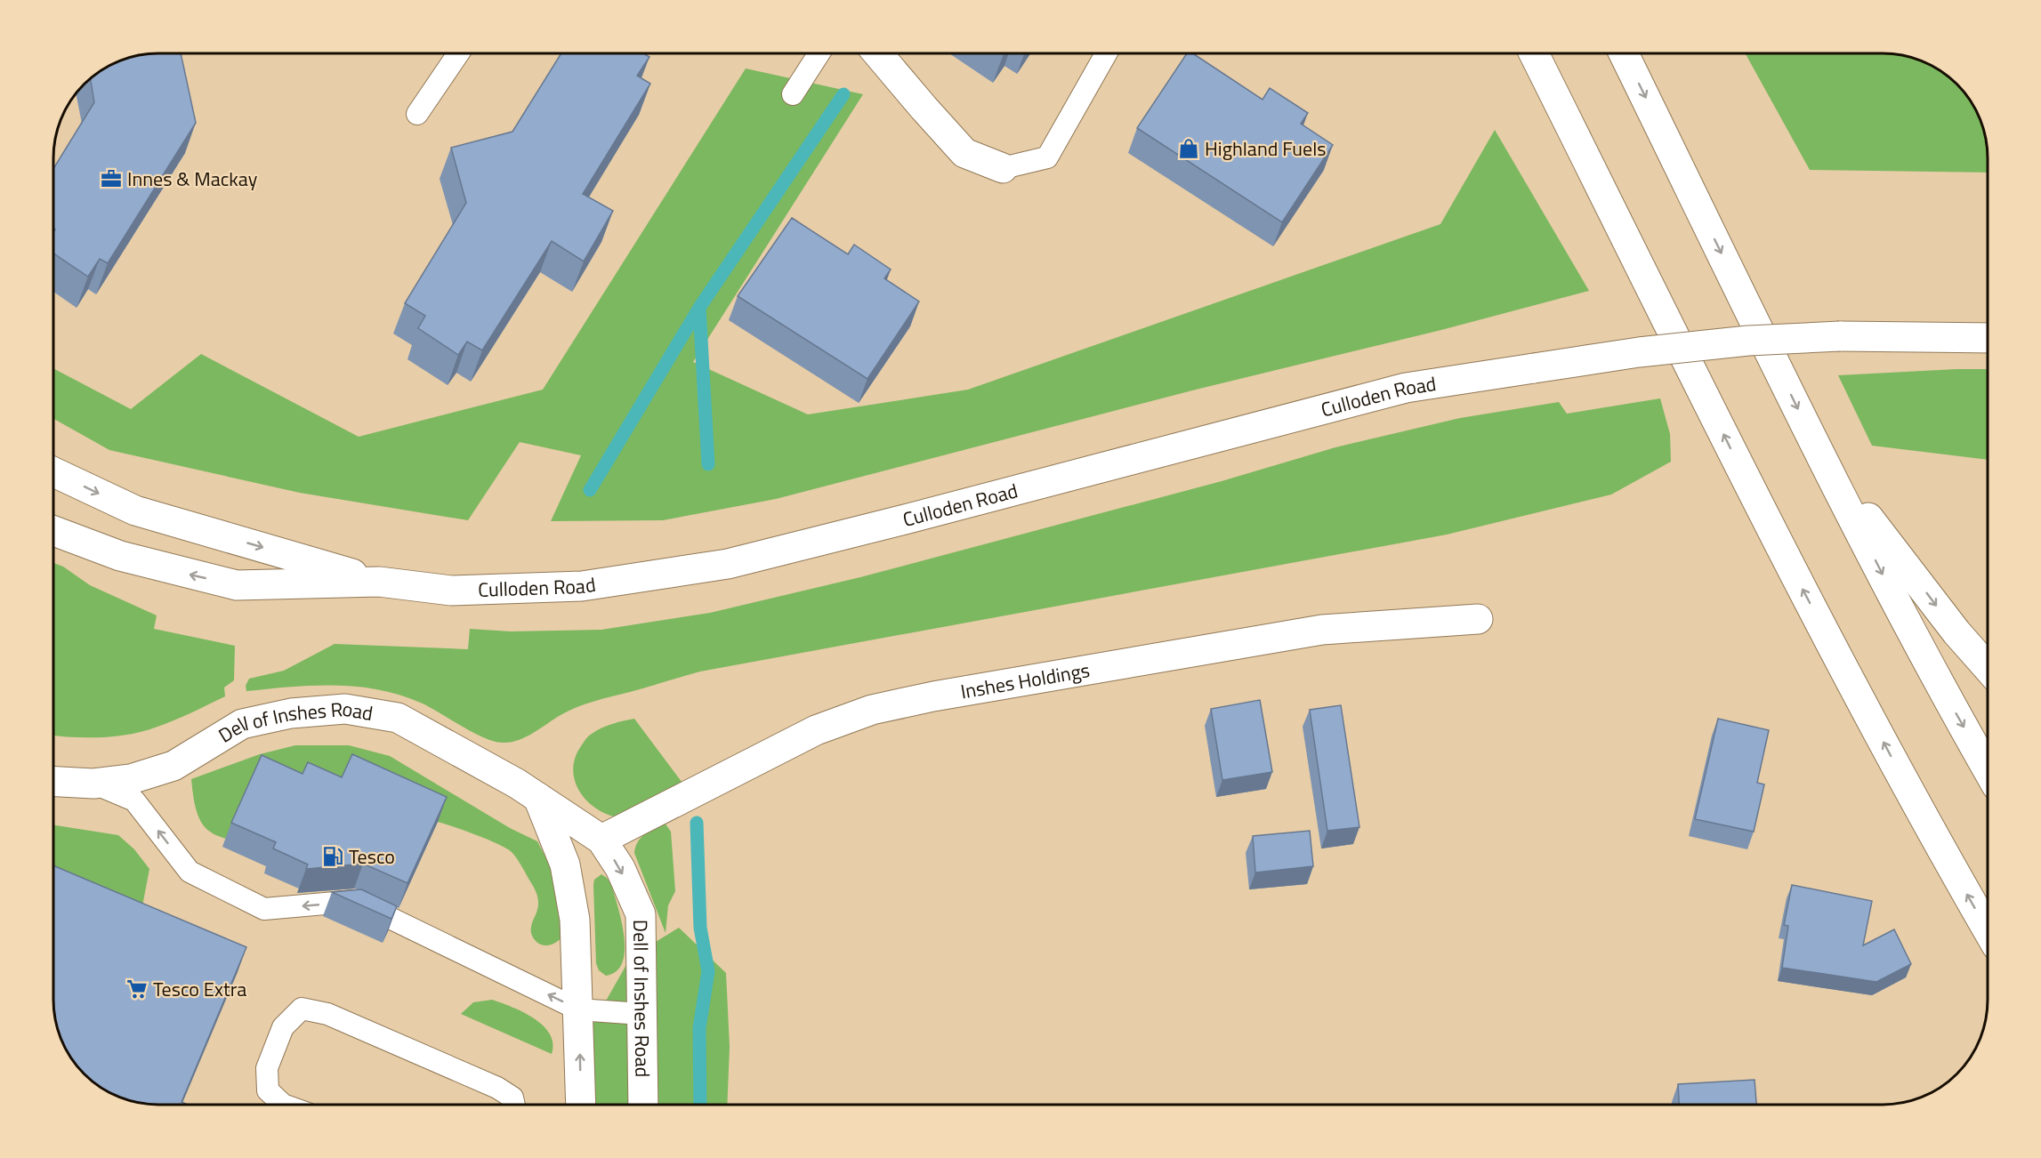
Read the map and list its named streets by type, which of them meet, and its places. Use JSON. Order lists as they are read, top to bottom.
{
  "streets": {
    "main road": ["Culloden Road", "Inshes Holdings", "Dell of Inshes Road"]
  },
  "crossings": [
    ["Inshes Holdings", "Dell of Inshes Road"]
  ],
  "places": {
    "shop": ["Highland Fuels"],
    "office": ["Innes & Mackay"],
    "fuel station": ["Tesco"],
    "supermarket": ["Tesco Extra"]
  }
}
